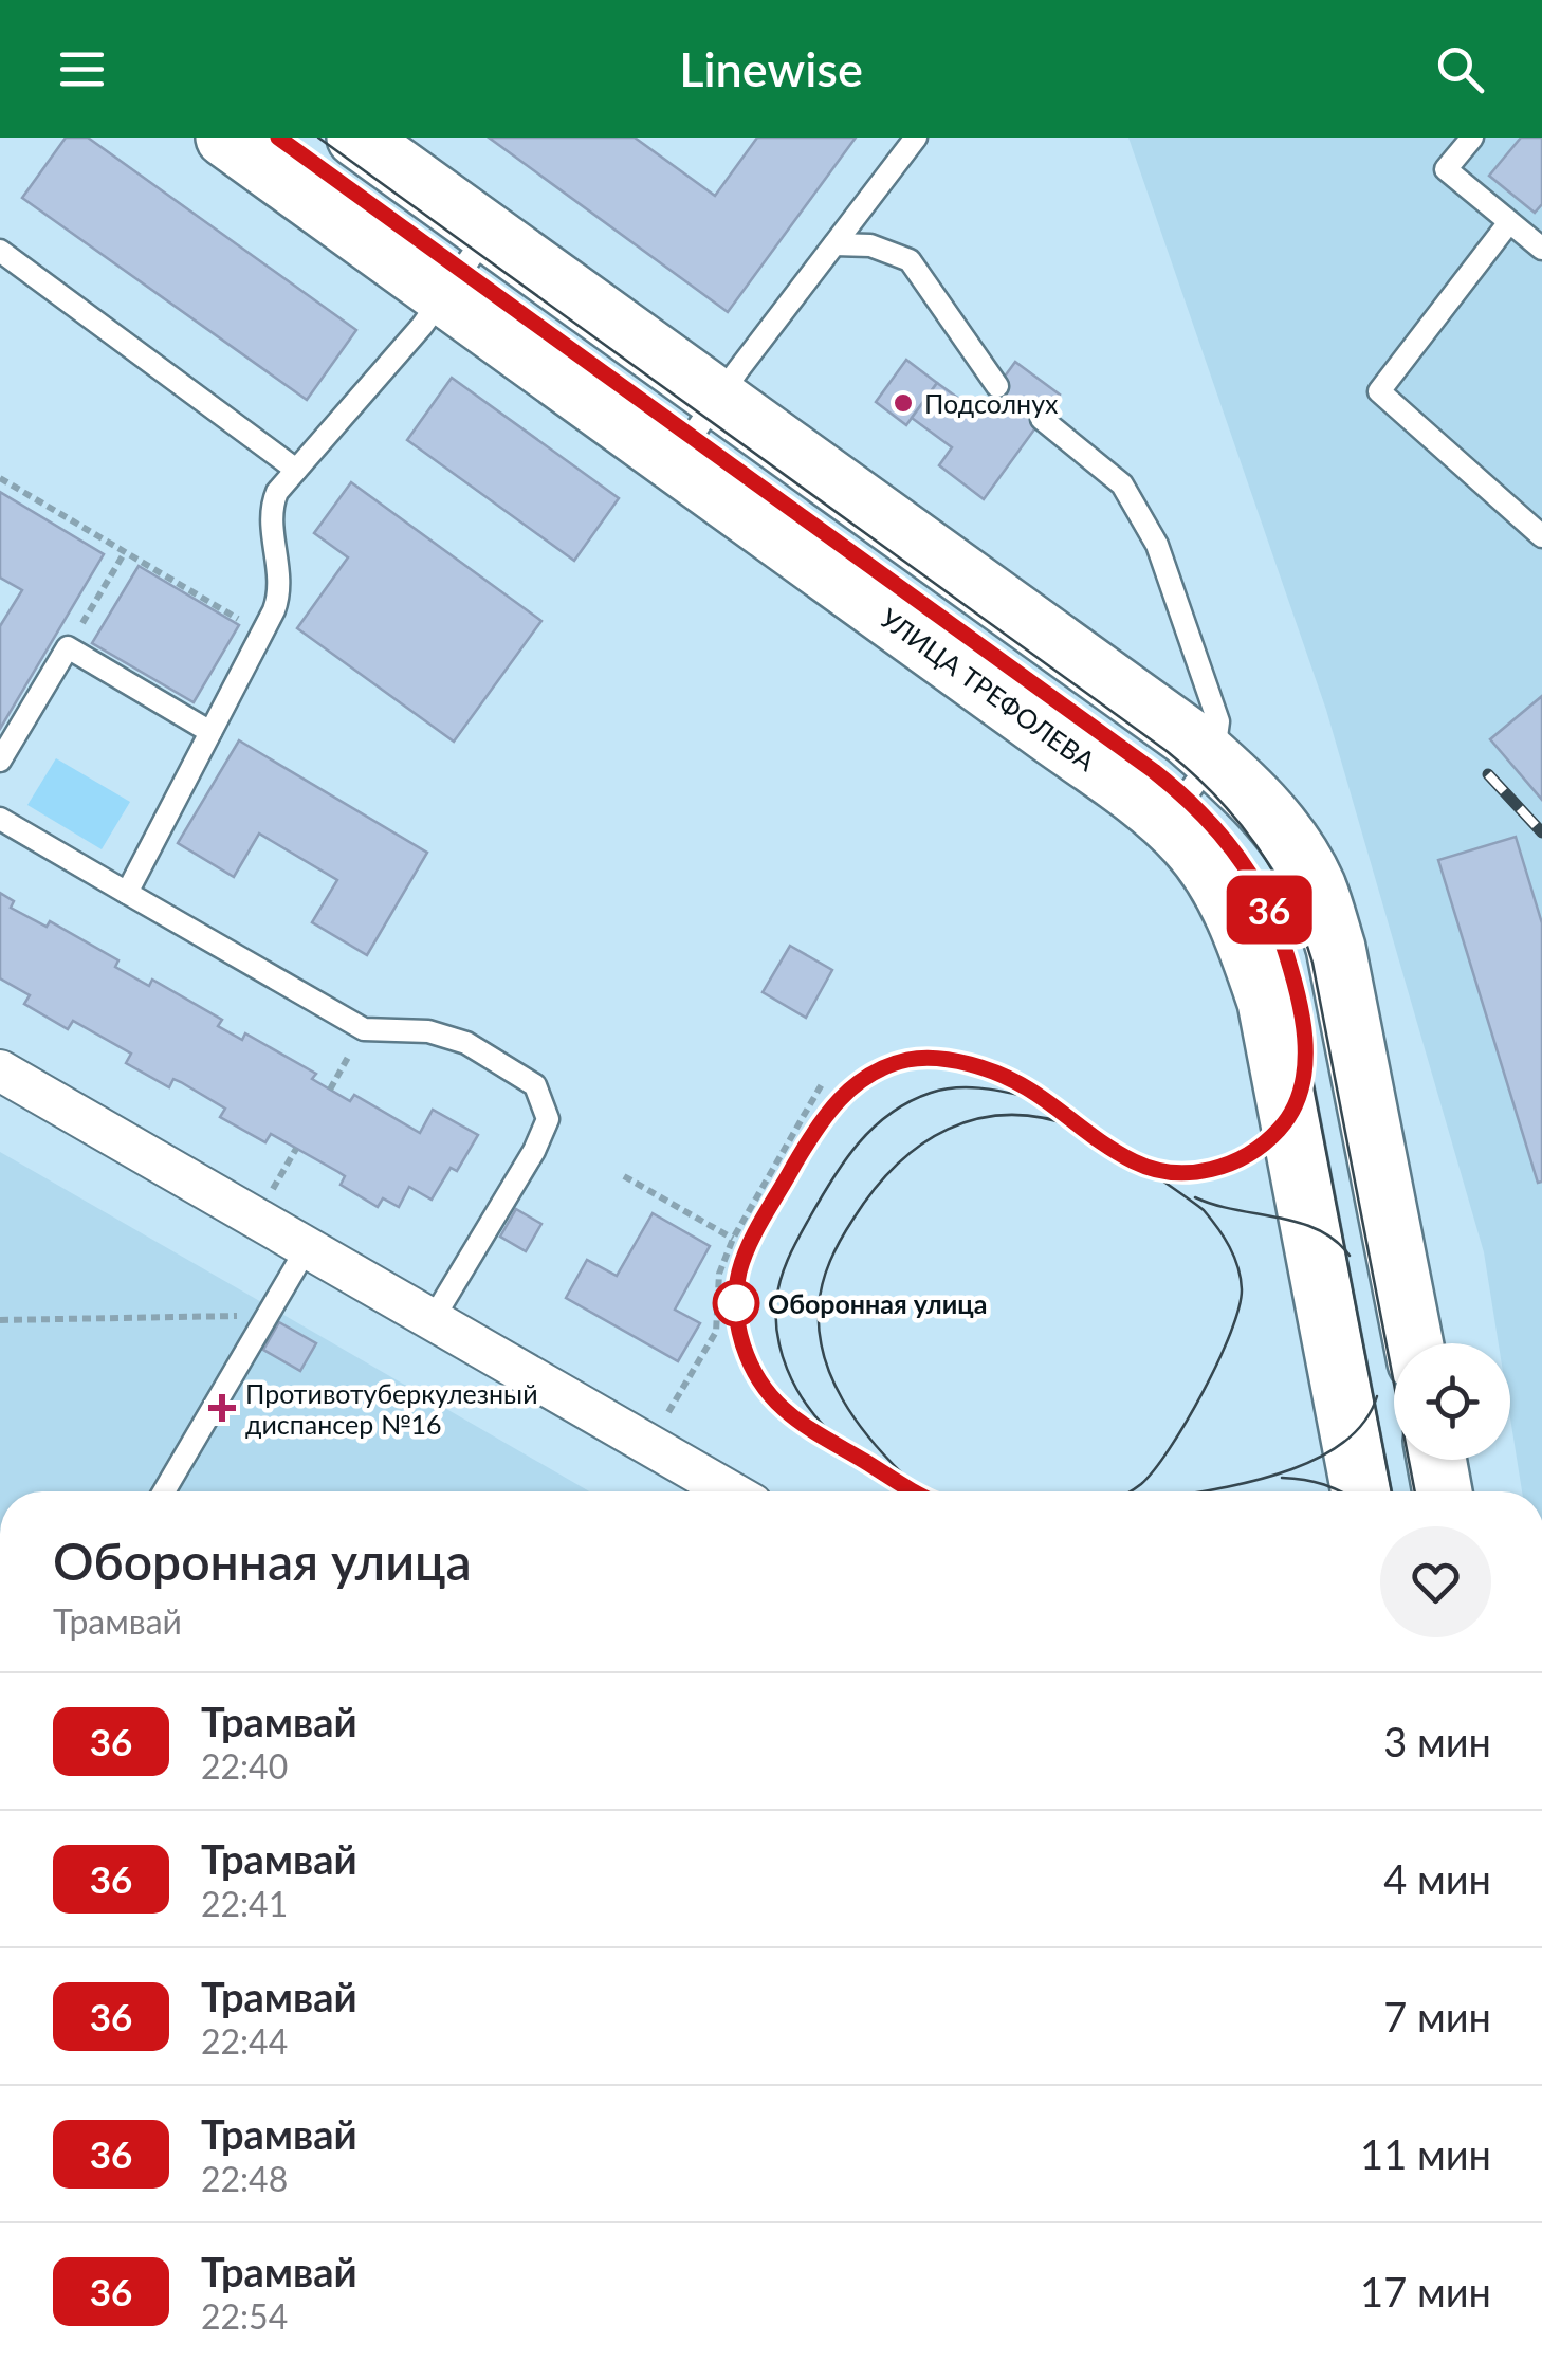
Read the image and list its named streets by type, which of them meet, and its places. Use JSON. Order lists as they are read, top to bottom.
{
  "streets": {
    "street": ["УЛИЦА ТРЕФОЛЕВА"]
  },
  "places": {
    "other": ["Подсолнух", "Оборонная улица"],
    "health": ["Противотуберкулезный диспансер №16"]
  },
  "lines": ["tram line 36"],
  "page": {
    "header": "Linewise",
    "on_map": "36",
    "heading": ["Оборонная улица", "Трамвай"],
    "list": [
      {
        "mark": "36",
        "name": "Трамвай",
        "note": "22:40",
        "value": "3 мин"
      },
      {
        "mark": "36",
        "name": "Трамвай",
        "note": "22:41",
        "value": "4 мин"
      },
      {
        "mark": "36",
        "name": "Трамвай",
        "note": "22:44",
        "value": "7 мин"
      },
      {
        "mark": "36",
        "name": "Трамвай",
        "note": "22:48",
        "value": "11 мин"
      },
      {
        "mark": "36",
        "name": "Трамвай",
        "note": "22:54",
        "value": "17 мин"
      }
    ]
  }
}
